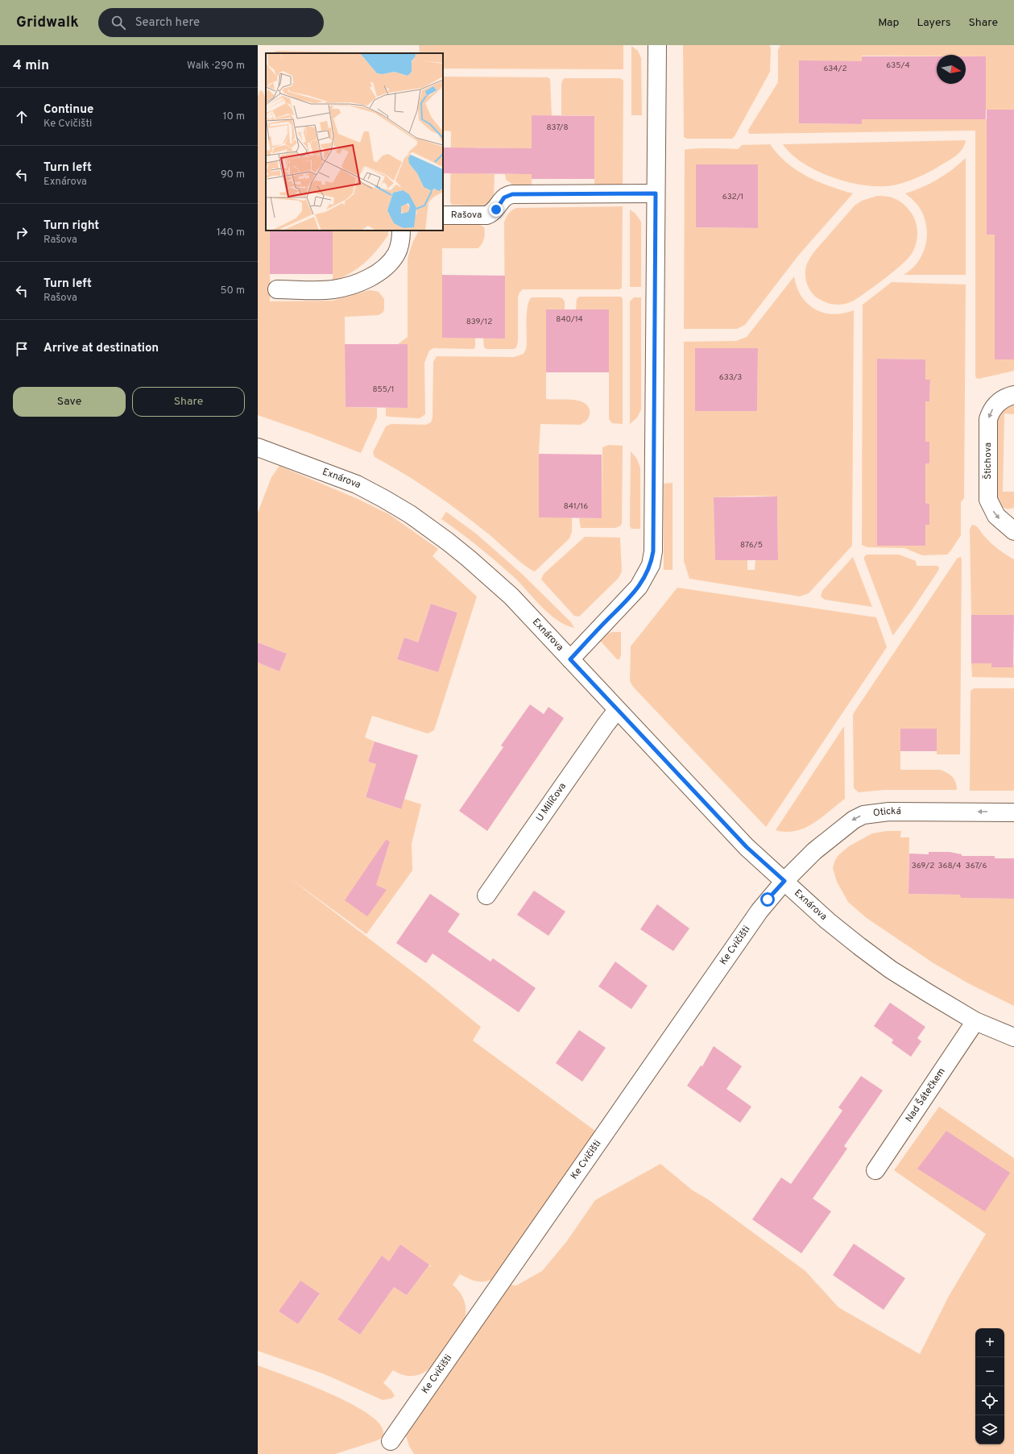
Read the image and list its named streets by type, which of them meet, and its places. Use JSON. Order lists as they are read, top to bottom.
{
  "streets": {
    "street": [
      "Rašova",
      "Štichova",
      "Exnárova",
      "U Milíčova",
      "Otická",
      "Ke Cvičišti",
      "Nad Šátečkem"
    ]
  },
  "crossings": [
    ["Exnárova", "U Milíčova"],
    ["Exnárova", "Otická"],
    ["Exnárova", "Ke Cvičišti"],
    ["Exnárova", "Nad Šátečkem"],
    ["Otická", "Ke Cvičišti"]
  ],
  "one_way": ["Štichova", "Otická"],
  "house_numbers": [
    "635/4",
    "634/2",
    "837/8",
    "632/1",
    "840/14",
    "839/12",
    "633/3",
    "855/1",
    "841/16",
    "876/5",
    "369/2",
    "368/4",
    "367/6"
  ],
  "north": "right",
  "page": {
    "header": "Gridwalk",
    "search": "Search here",
    "nav": ["Map", "Layers", "Share"],
    "heading": ["4 min", "Walk · 290 m"],
    "list": [
      ["Continue", "Ke Cvičišti", "10 m"],
      ["Turn left", "Exnárova", "90 m"],
      ["Turn right", "Rašova", "140 m"],
      ["Turn left", "Rašova", "50 m"],
      "Arrive at destination"
    ],
    "buttons": ["Save", "Share"],
    "map_buttons": ["+", "−"]
  }
}
